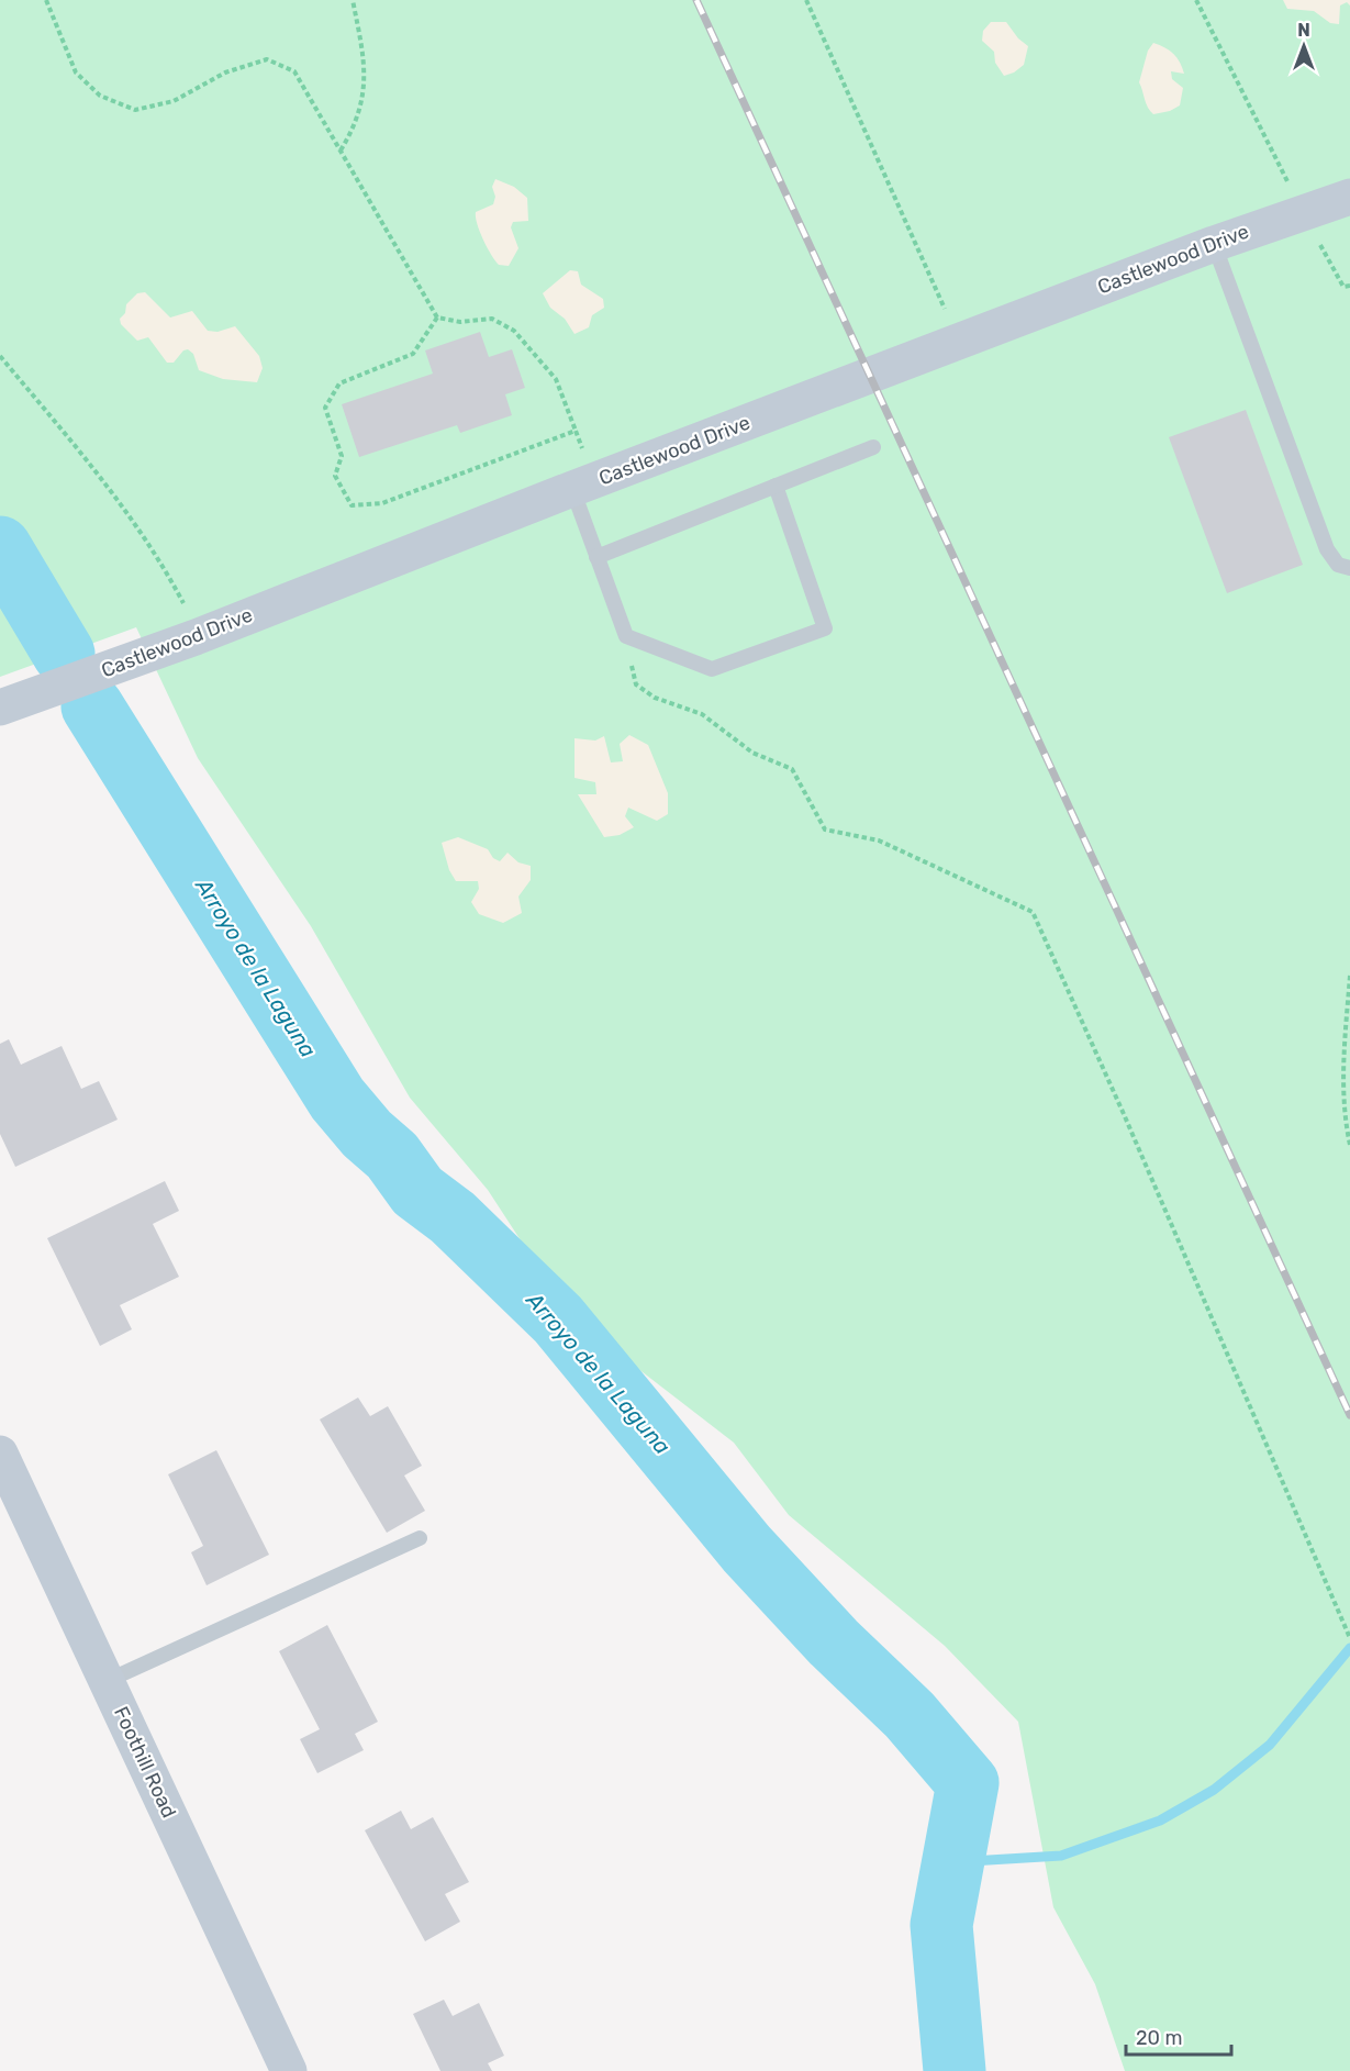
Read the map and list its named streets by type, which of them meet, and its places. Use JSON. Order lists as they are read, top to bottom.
{
  "streets": {
    "street": ["Castlewood Drive", "Foothill Road"]
  },
  "water": ["Arroyo de la Laguna"],
  "scale_bar": "20 m",
  "north": "top"
}
